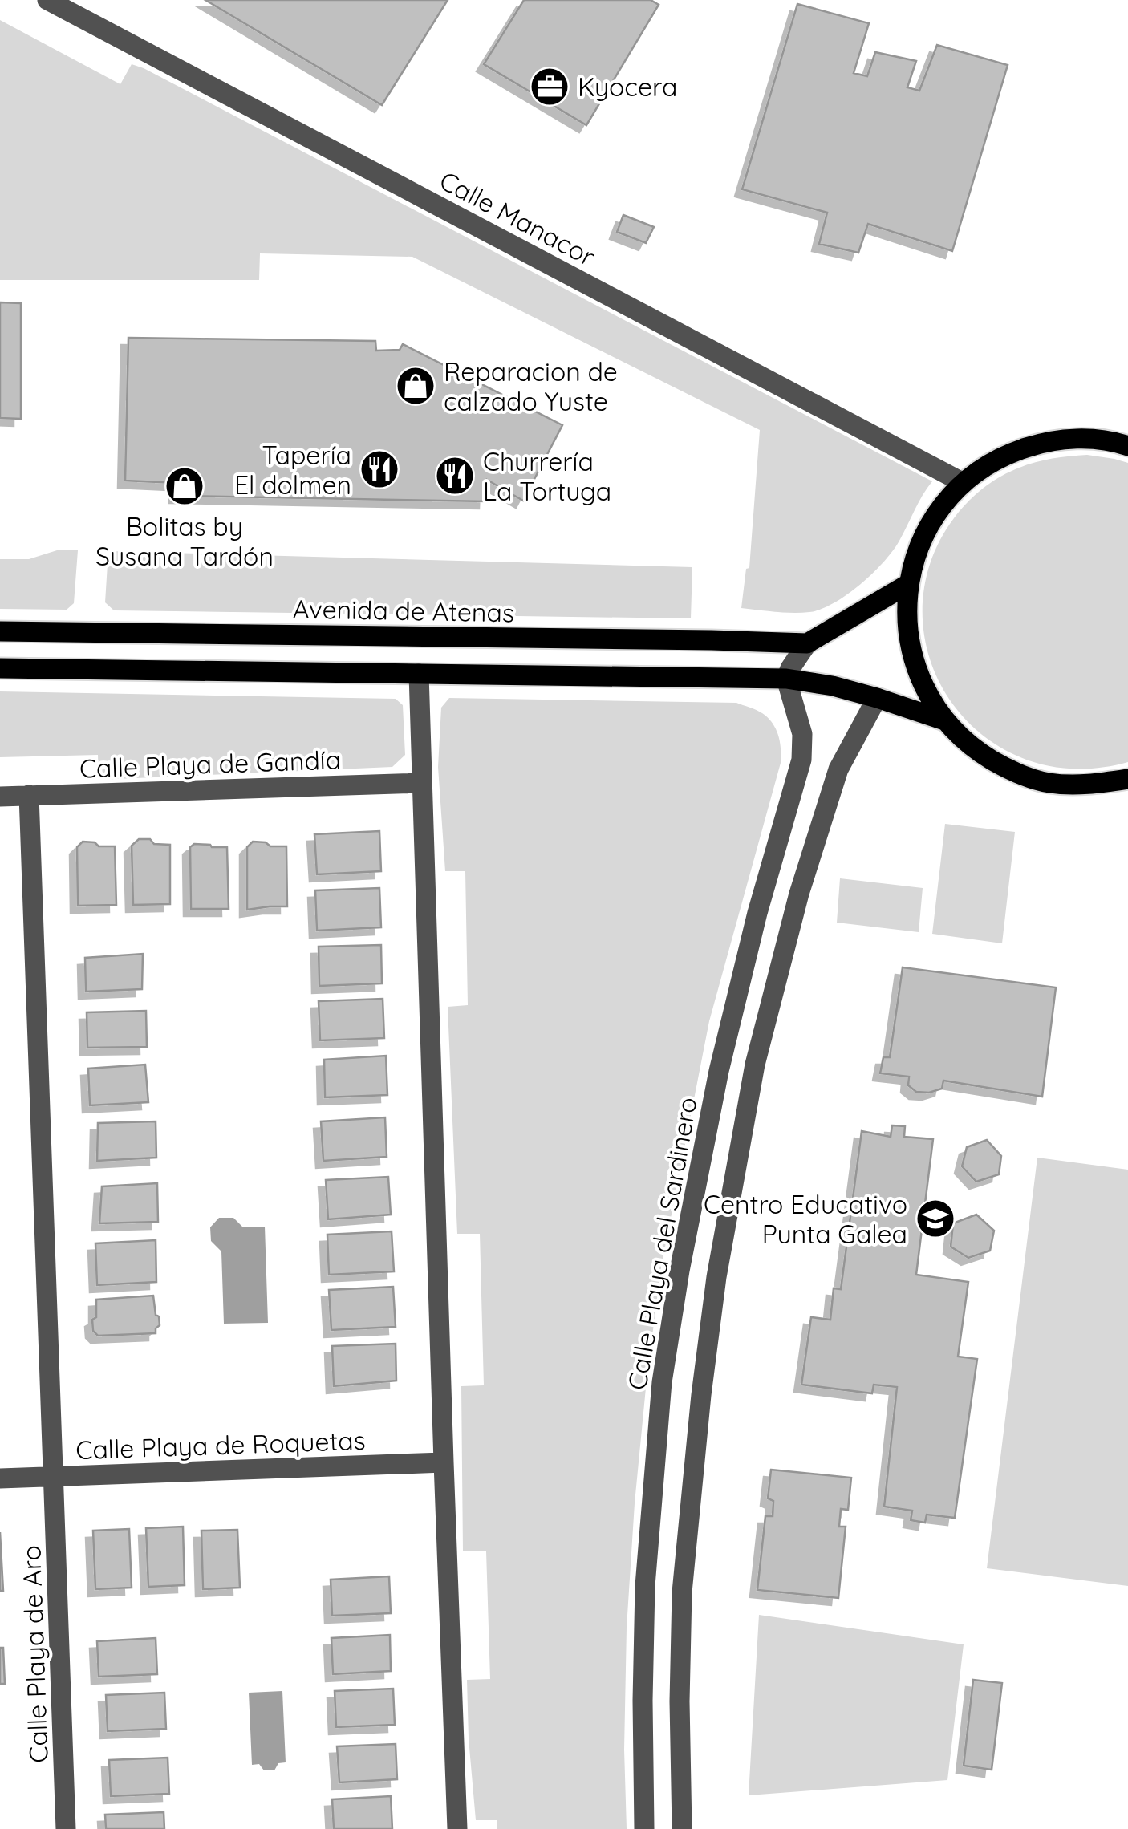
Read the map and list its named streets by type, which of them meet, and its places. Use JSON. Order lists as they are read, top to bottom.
{
  "streets": {
    "main road": ["Avenida de Atenas"],
    "street": [
      "Calle Manacor",
      "Calle Playa de Gandía",
      "Calle Playa del Sardinero",
      "Calle Playa de Roquetas",
      "Calle Playa de Aro"
    ]
  },
  "crossings": [
    ["Calle Playa de Gandía", "Calle Playa de Aro"],
    ["Calle Playa de Roquetas", "Calle Playa de Aro"]
  ],
  "places": {
    "office": ["Kyocera"],
    "shop": ["Reparacion de calzado Yuste", "Bolitas by Susana Tardón"],
    "restaurant": ["Tapería El dolmen", "Churrería La Tortuga"],
    "school or university": ["Centro Educativo Punta Galea"]
  }
}
